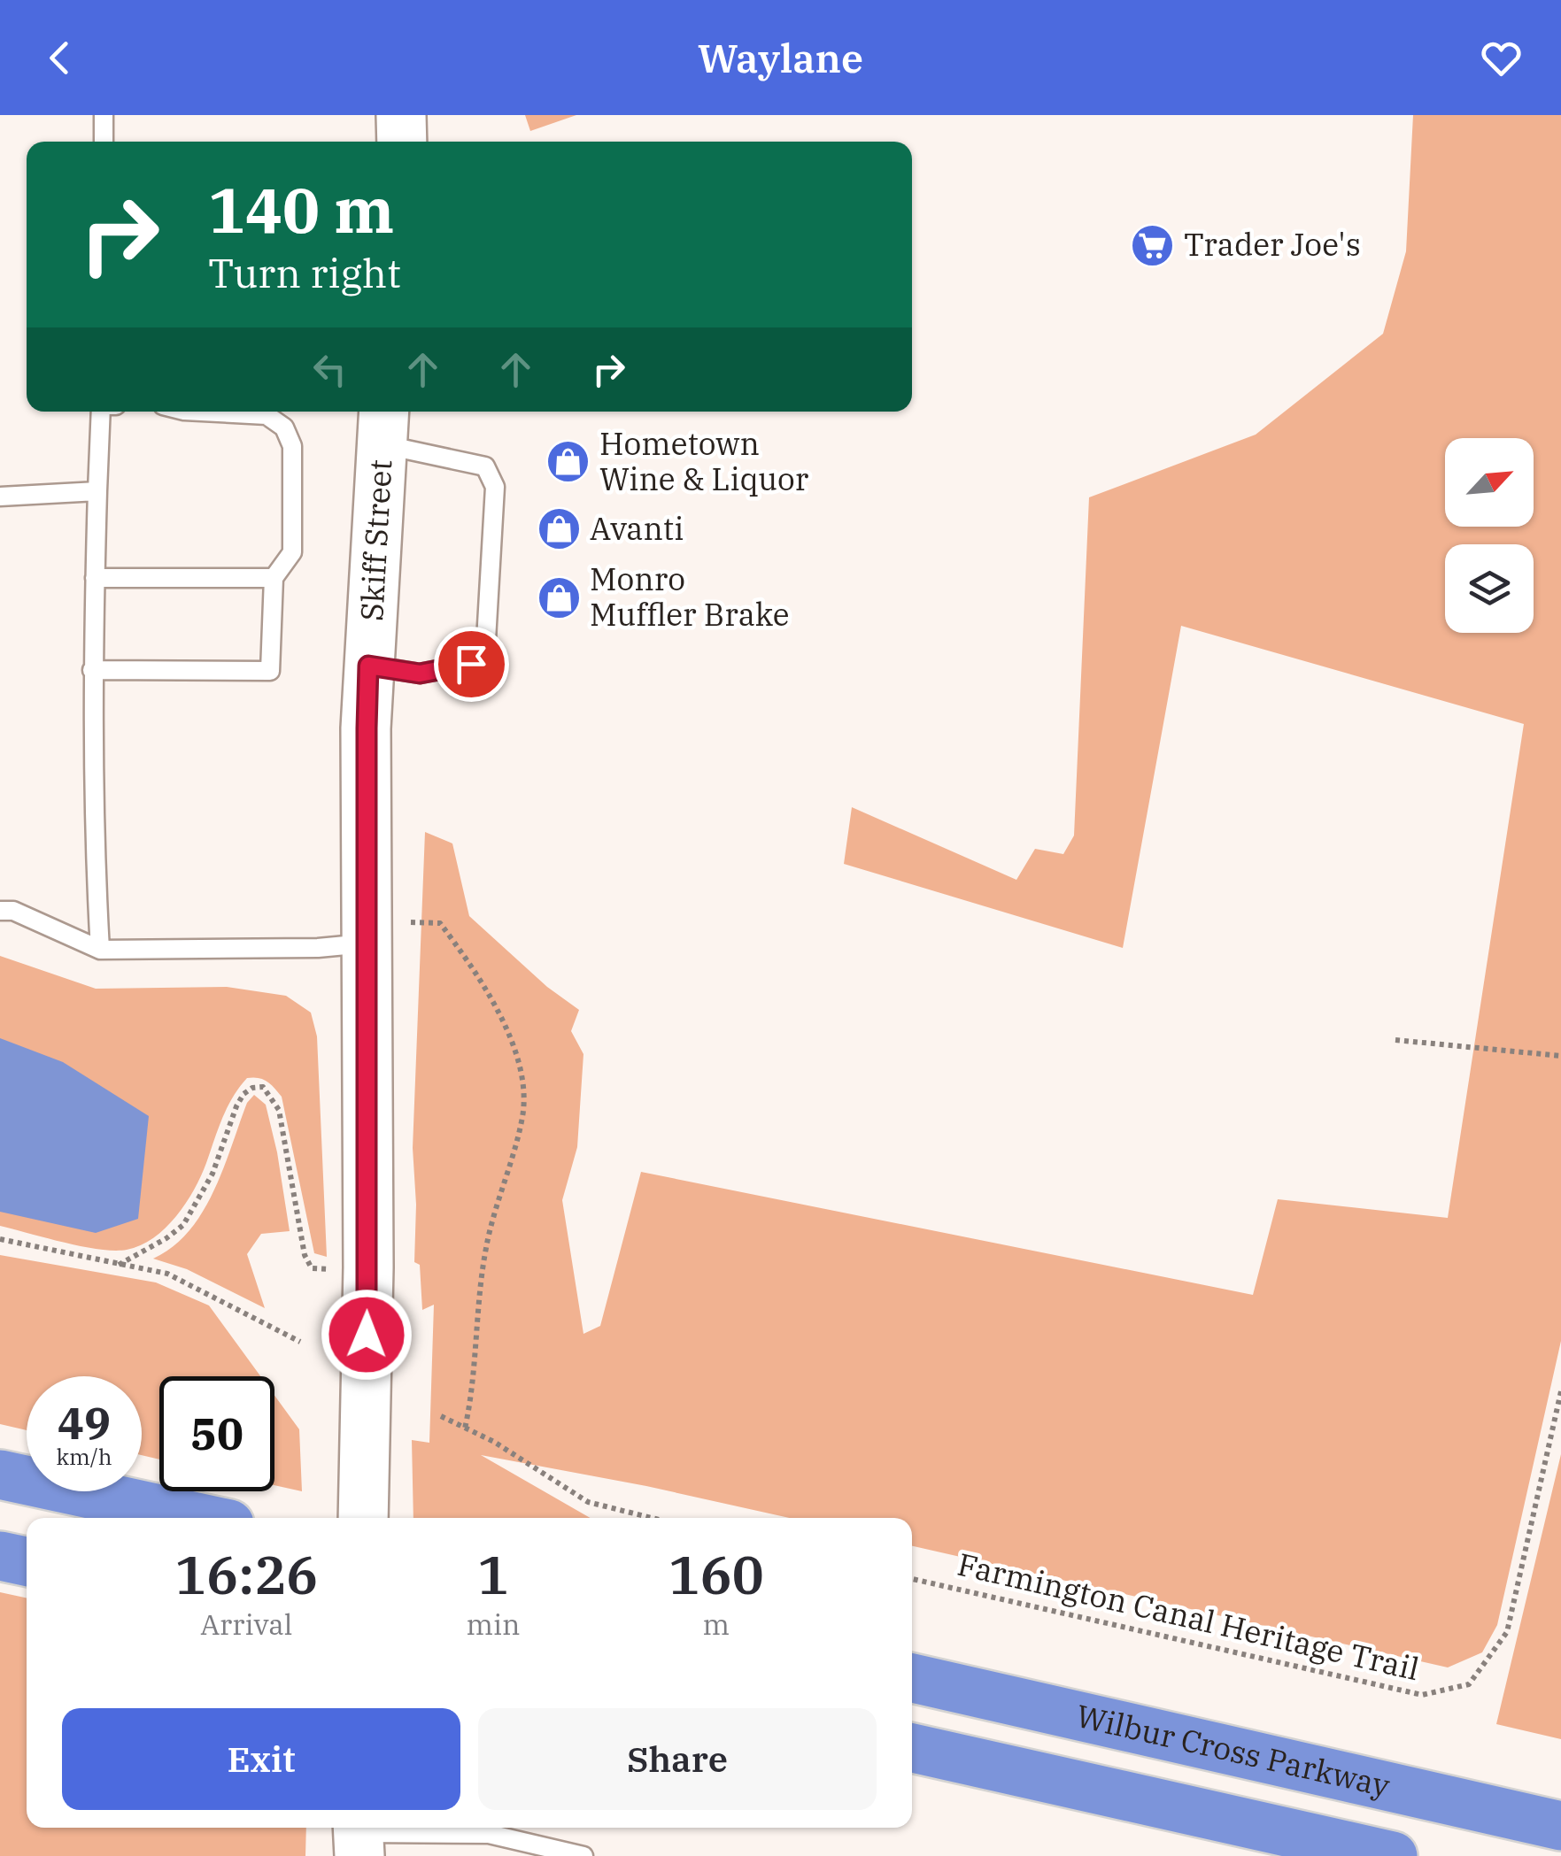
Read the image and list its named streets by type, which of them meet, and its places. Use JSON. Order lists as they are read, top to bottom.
{
  "streets": {
    "highway": ["Wilbur Cross Parkway"],
    "main road": ["Skiff Street"],
    "path": ["Farmington Canal Heritage Trail"]
  },
  "places": {
    "supermarket": ["Trader Joe's"],
    "shop": ["Hometown Wine & Liquor", "Avanti", "Monro Muffler Brake"]
  },
  "north": "top right",
  "page": {
    "header": "Waylane",
    "turn": ["140 m", "Turn right"],
    "speed": "49 km/h",
    "limit": "50",
    "eta": [
      "16:26",
      "Arrival",
      "1",
      "min",
      "160",
      "m"
    ],
    "buttons": ["Exit", "Share"]
  }
}
